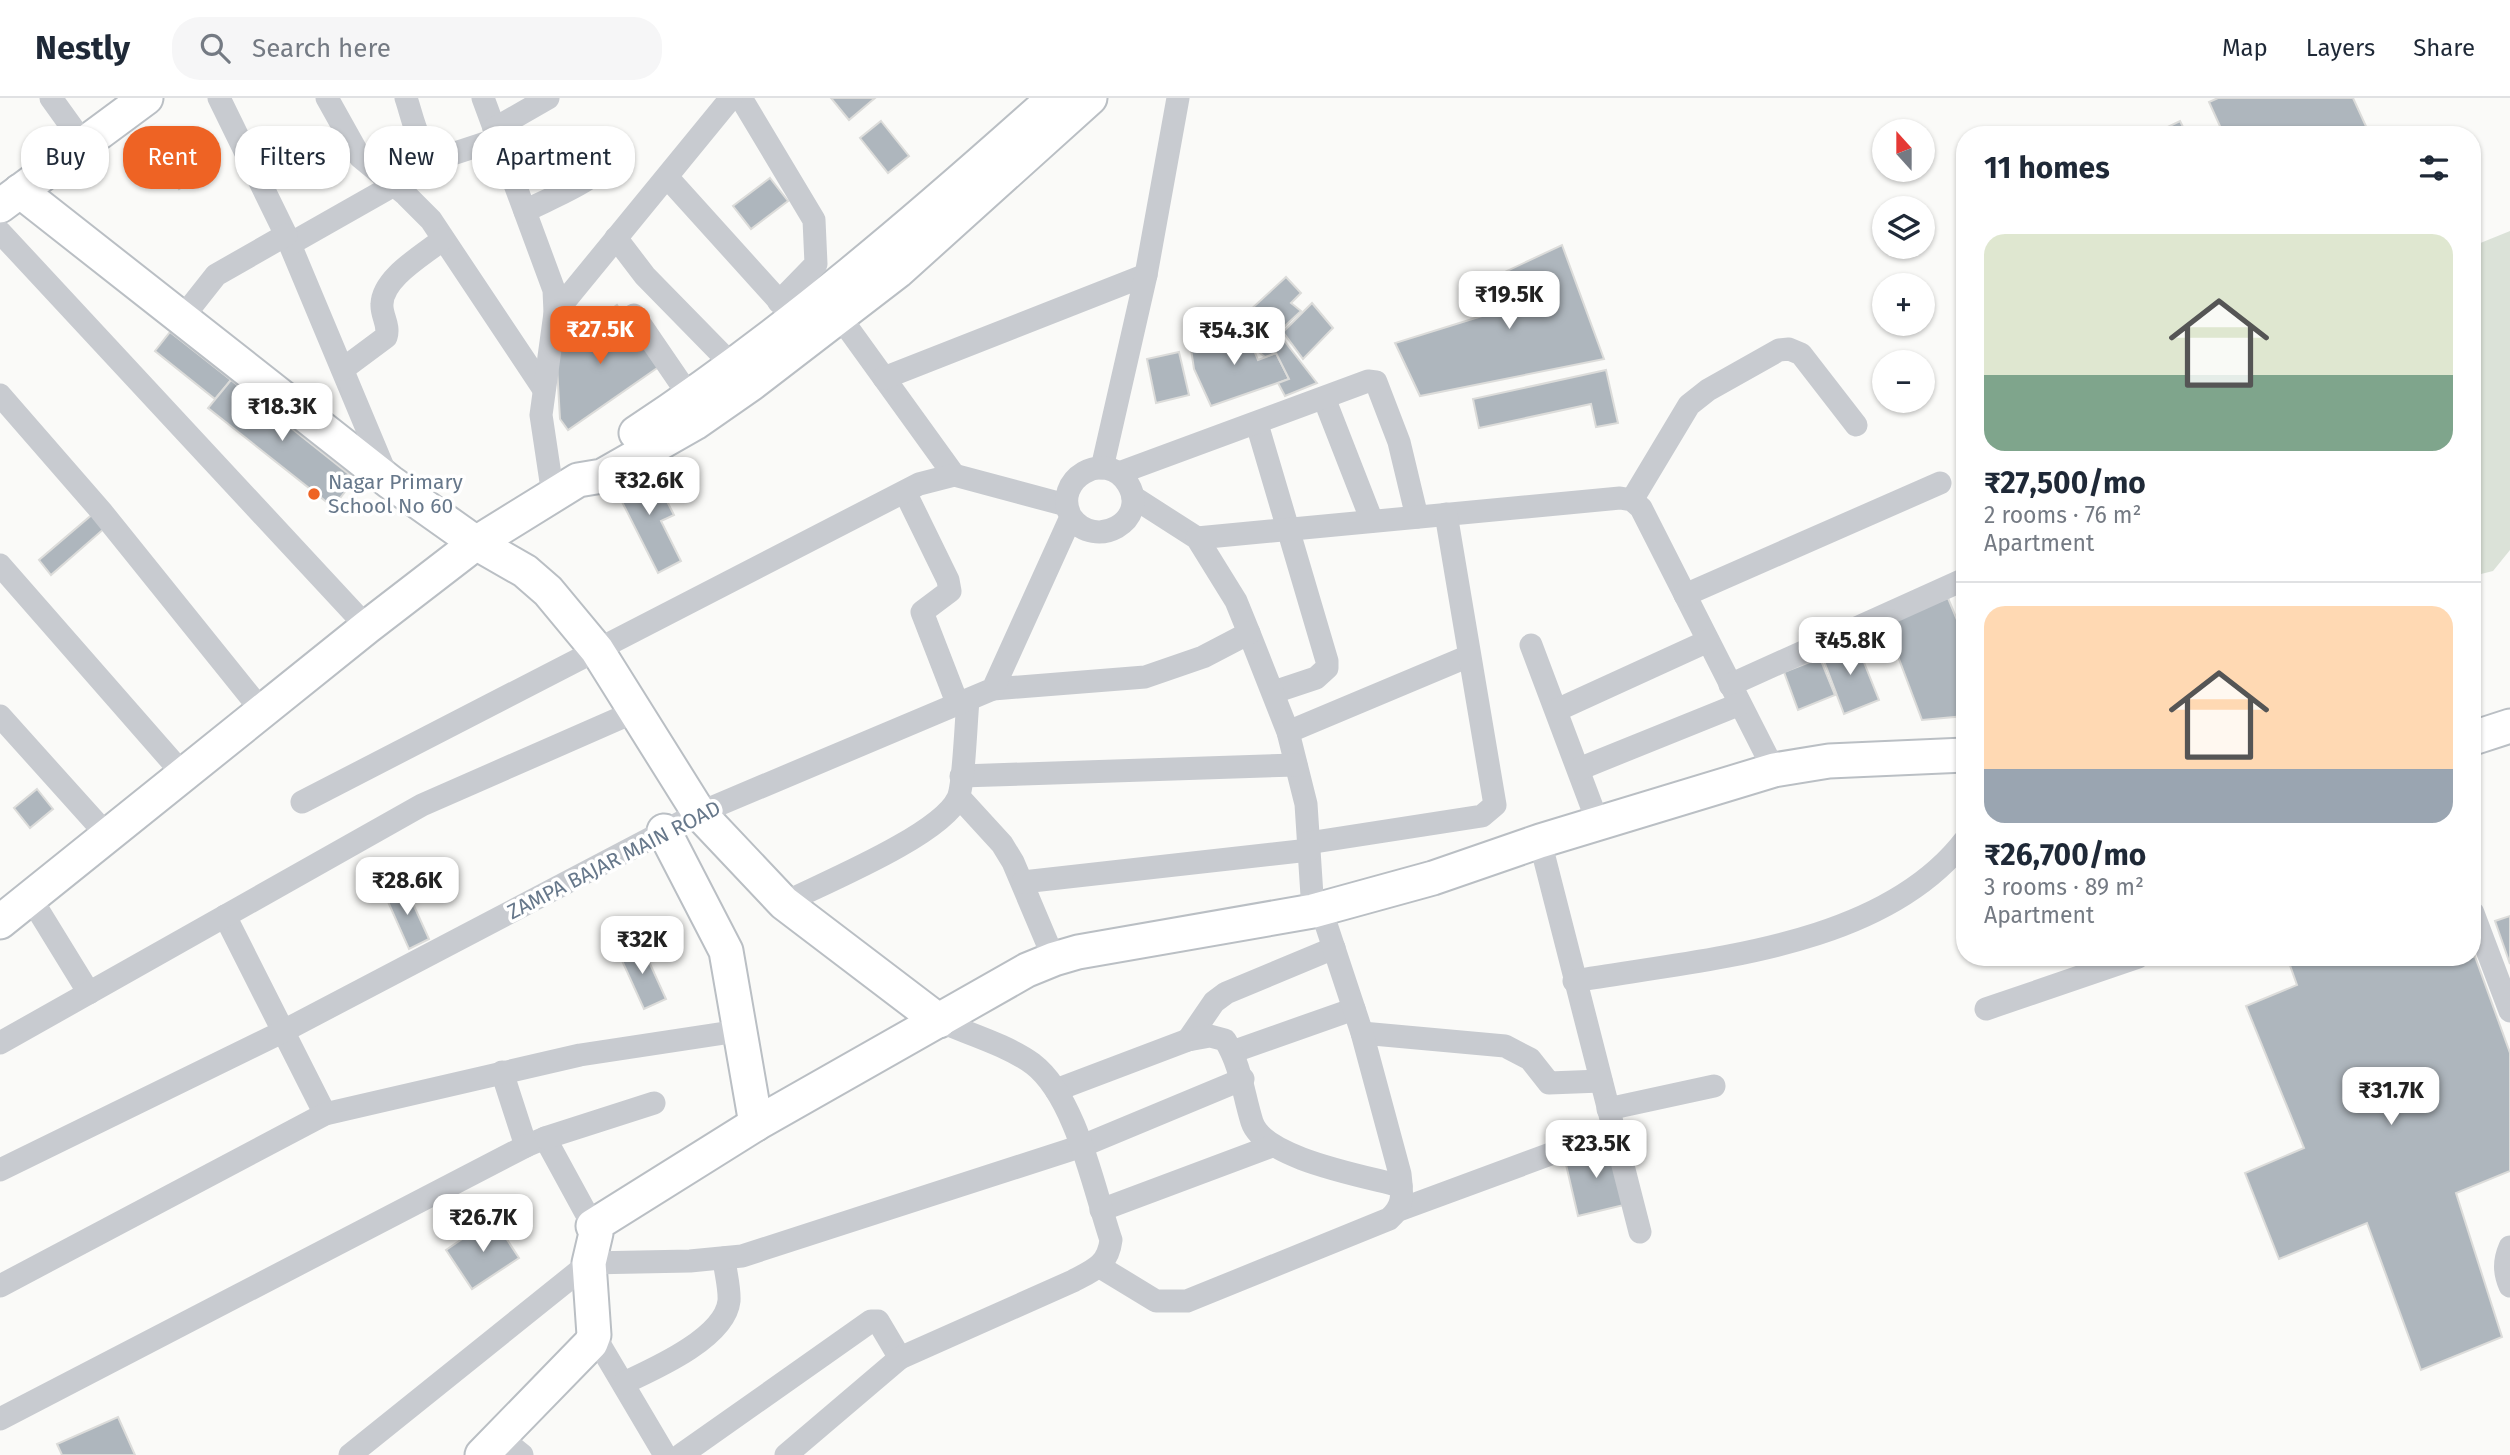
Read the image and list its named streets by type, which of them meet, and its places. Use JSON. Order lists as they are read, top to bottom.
{
  "streets": {
    "street": ["ZAMPA BAJAR MAIN ROAD"]
  },
  "places": ["Nagar Primary School No 60"],
  "north": "top",
  "page": {
    "header": "Nestly",
    "search": "Search here",
    "nav": ["Map", "Layers", "Share"],
    "map_buttons": ["+", "−"],
    "chip": [
      "Buy",
      "Rent",
      "Filters",
      "New",
      "Apartment"
    ],
    "heading": "11 homes",
    "list": [
      {
        "name": "₹27,500/mo",
        "note": "2 rooms · 76 m² · Apartment"
      },
      {
        "name": "₹26,700/mo",
        "note": "3 rooms · 89 m² · Apartment"
      }
    ],
    "price": [
      "₹19.5K",
      "₹27.5K",
      "₹54.3K",
      "₹18.3K",
      "₹32.6K",
      "₹45.8K",
      "₹28.6K",
      "₹32K",
      "₹31.7K",
      "₹23.5K",
      "₹26.7K"
    ]
  }
}
